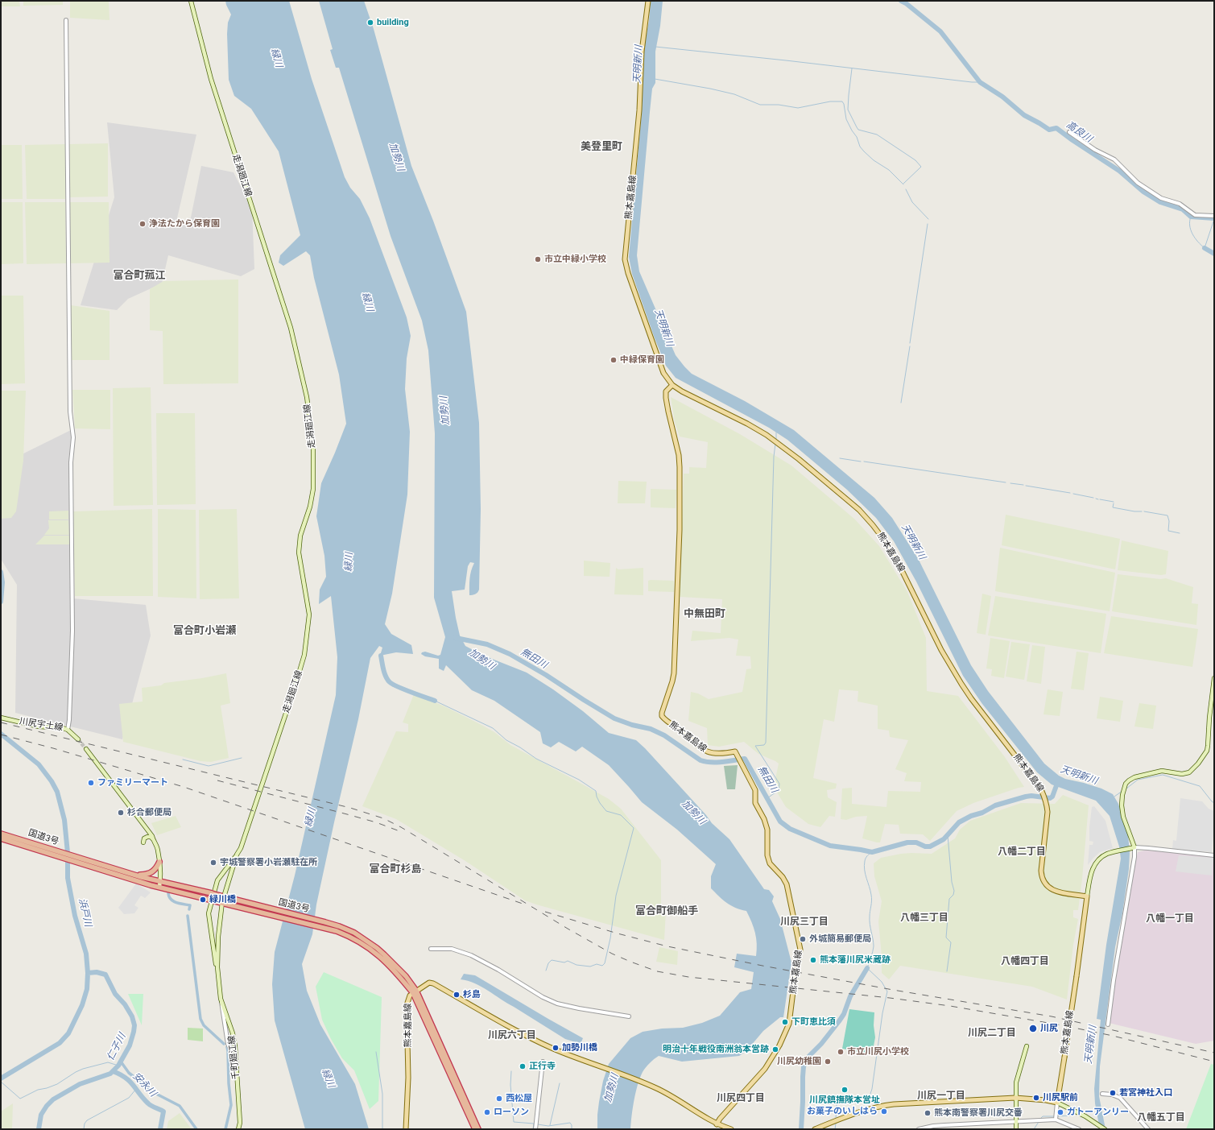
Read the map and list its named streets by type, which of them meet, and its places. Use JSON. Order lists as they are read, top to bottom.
{
  "streets": {
    "highway": ["国道3号"],
    "main road": [
      "走潟廻江線",
      "熊本嘉島線",
      "川尻宇土線",
      "千町廻江線"
    ]
  },
  "crossings": [
    ["走潟廻江線", "国道3号"],
    ["走潟廻江線", "千町廻江線"],
    ["熊本嘉島線", "国道3号"],
    ["国道3号", "千町廻江線"]
  ],
  "districts": [
    "美登里町",
    "富合町菰江",
    "中無田町",
    "富合町小岩瀬",
    "八幡二丁目",
    "富合町杉島",
    "富合町御船手",
    "八幡三丁目",
    "八幡一丁目",
    "川尻三丁目",
    "八幡四丁目",
    "川尻二丁目",
    "川尻六丁目",
    "川尻一丁目",
    "川尻四丁目",
    "八幡五丁目"
  ],
  "water": [
    "緑川",
    "天明新川",
    "高良川",
    "加勢川",
    "無田川",
    "浜戸川",
    "仁子川",
    "安永川"
  ],
  "places": [
    "building",
    "浄法たから保育園",
    "市立中緑小学校",
    "中緑保育園",
    "ファミリーマート",
    "杉合郵便局",
    "宇城警察署小岩瀬駐在所",
    "緑川橋",
    "外城簡易郵便局",
    "熊本藩川尻米蔵跡",
    "杉島",
    "下町恵比須",
    "川尻",
    "加勢川橋",
    "明治十年戦役南洲翁本営跡",
    "市立川尻小学校",
    "川尻幼稚園",
    "正行寺",
    "川尻鎮撫隊本営址",
    "若宮神社入口",
    "川尻駅前",
    "西松屋",
    "お菓子のいしはら",
    "ローソン",
    "ガトーアンリー",
    "熊本南警察署川尻交番"
  ]
}
